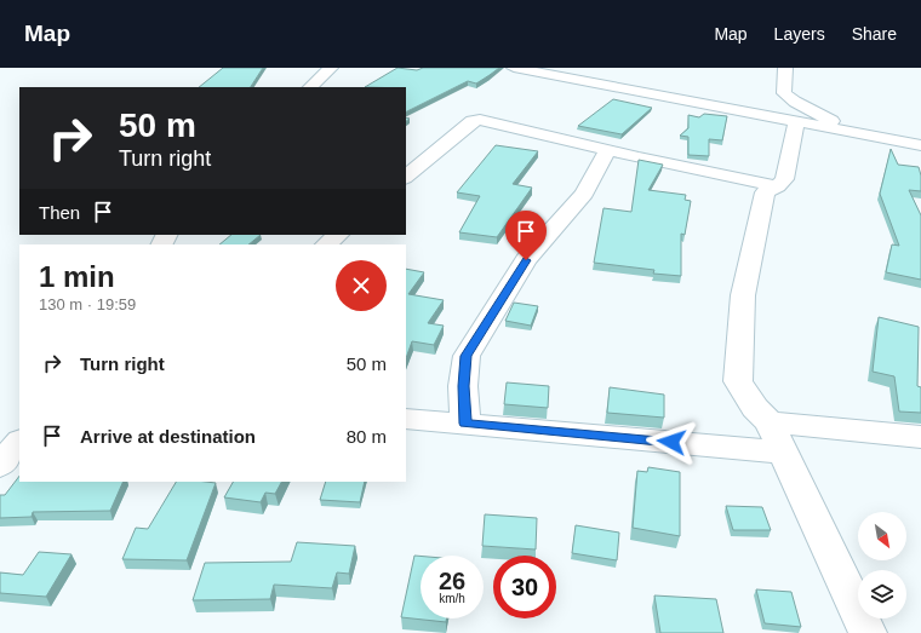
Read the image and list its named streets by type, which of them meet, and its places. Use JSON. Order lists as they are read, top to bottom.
{
  "north": "bottom right",
  "page": {
    "header": "Map",
    "nav": ["Map", "Layers", "Share"],
    "turn": ["50 m", "Turn right"],
    "then": "Then",
    "heading": ["1 min", "130 m · 19:59"],
    "list": [
      {
        "name": "Turn right",
        "value": "50 m"
      },
      {
        "name": "Arrive at destination",
        "value": "80 m"
      }
    ],
    "speed": "26 km/h",
    "limit": "30"
  }
}
